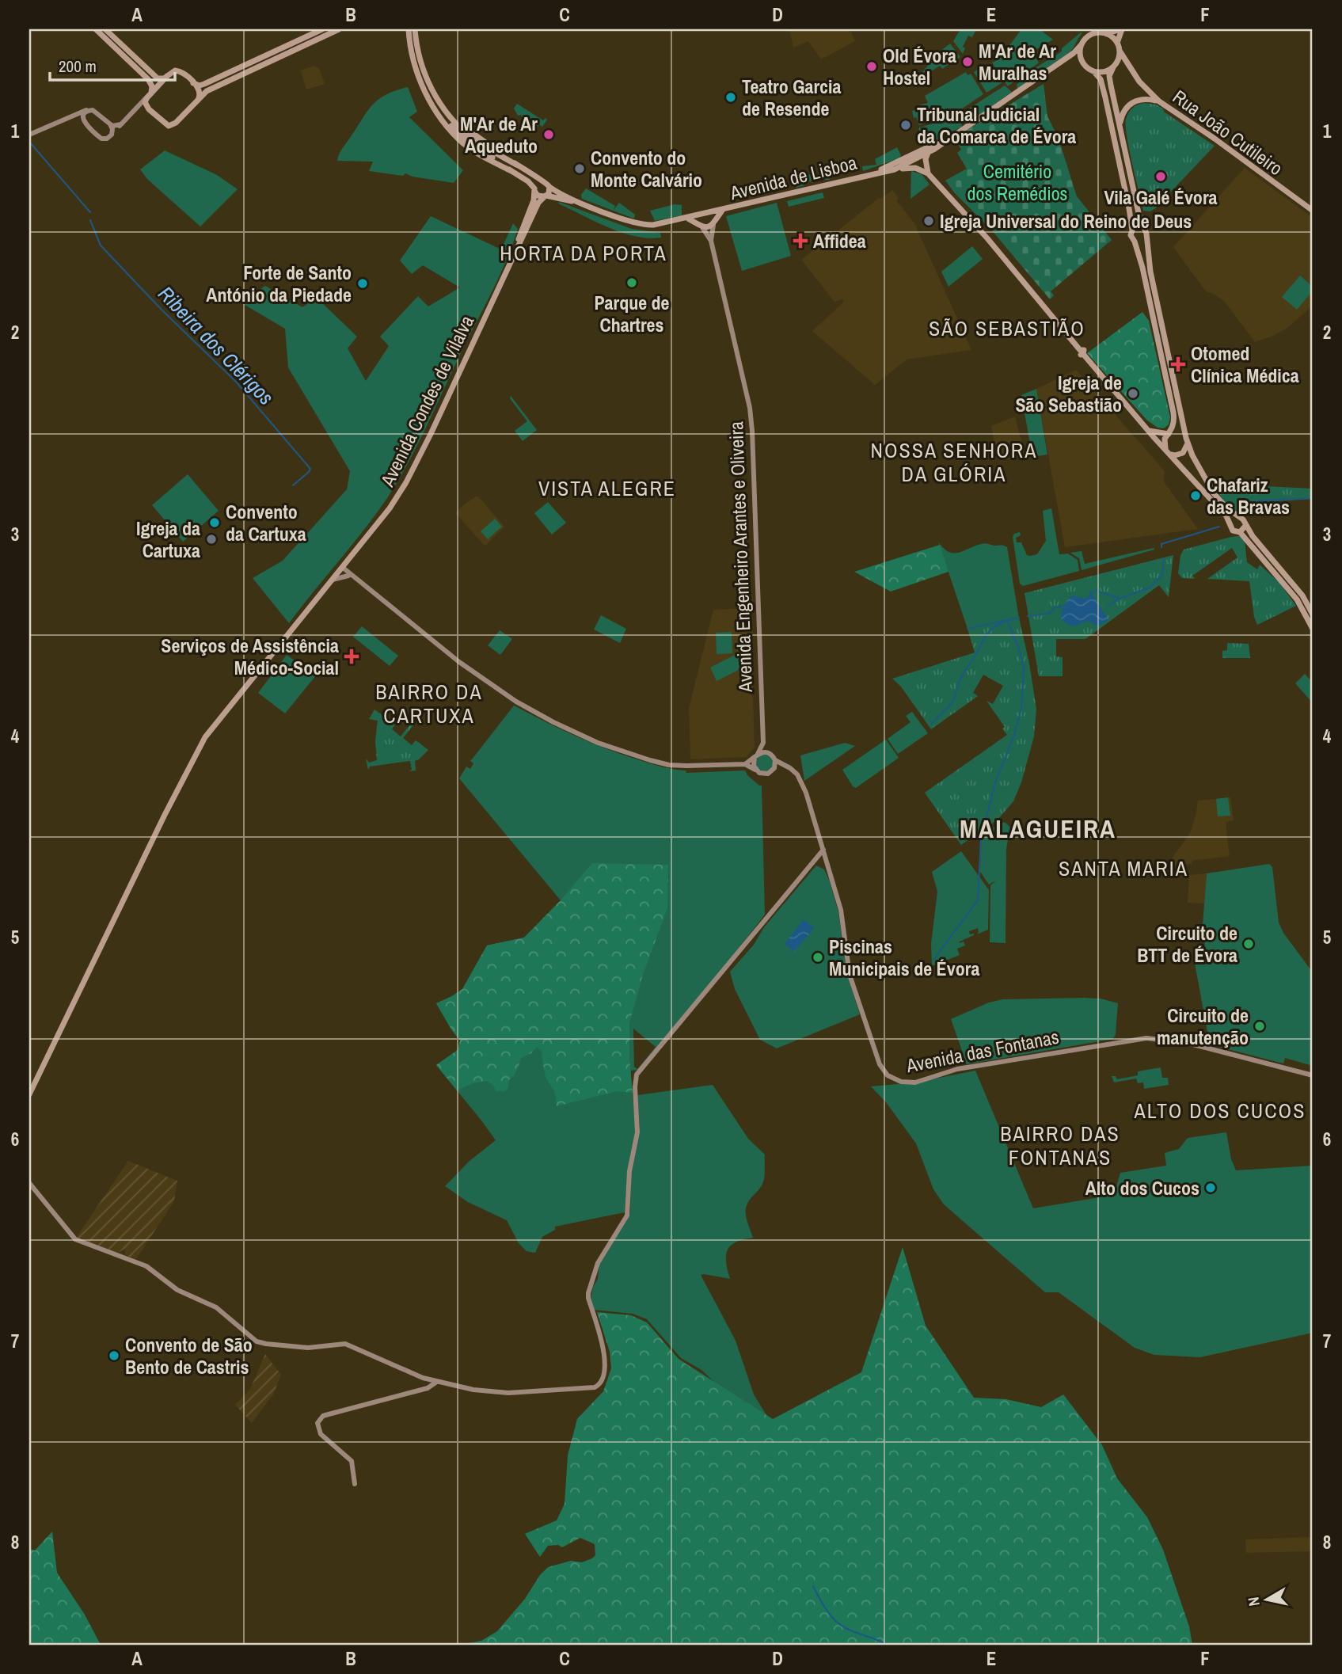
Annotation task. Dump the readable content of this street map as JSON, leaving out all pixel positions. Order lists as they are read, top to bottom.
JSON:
{
  "streets": {
    "main road": ["Rua João Cutileiro", "Avenida de Lisboa", "Avenida Condes de Vilalva"],
    "street": ["Avenida Engenheiro Arantes e Oliveira", "Avenida das Fontanas"]
  },
  "crossings": [
    ["Avenida de Lisboa", "Avenida Engenheiro Arantes e Oliveira"]
  ],
  "districts": [
    "HORTA DA PORTA",
    "SÃO SEBASTIÃO",
    "NOSSA SENHORA DA GLÓRIA",
    "VISTA ALEGRE",
    "BAIRRO DA CARTUXA",
    "MALAGUEIRA",
    "SANTA MARIA",
    "ALTO DOS CUCOS",
    "BAIRRO DAS FONTANAS"
  ],
  "water": ["Ribeira dos Clérigos"],
  "parks": ["Cemitério dos Remédios"],
  "places": {
    "other": [
      "M'Ar de Ar Muralhas",
      "Old Évora Hostel",
      "Teatro Garcia de Resende",
      "Tribunal Judicial da Comarca de Évora",
      "M'Ar de Ar Aqueduto",
      "Convento do Monte Calvário",
      "Vila Galé Évora",
      "Igreja Universal do Reino de Deus",
      "Parque de Chartres",
      "Forte de Santo António da Piedade",
      "Igreja de São Sebastião",
      "Chafariz das Bravas",
      "Convento da Cartuxa",
      "Igreja da Cartuxa",
      "Circuito de BTT de Évora",
      "Piscinas Municipais de Évora",
      "Circuito de manutenção",
      "Alto dos Cucos",
      "Convento de São Bento de Castris"
    ],
    "health": ["Affidea", "Otomed Clínica Médica", "Serviços de Assistência Médico-Social"]
  },
  "scale_bar": "200 m",
  "north": "left",
  "grid": {
    "columns": [
      "A",
      "B",
      "C",
      "D",
      "E",
      "F"
    ],
    "rows": [
      "1",
      "2",
      "3",
      "4",
      "5",
      "6",
      "7",
      "8"
    ]
  }
}
